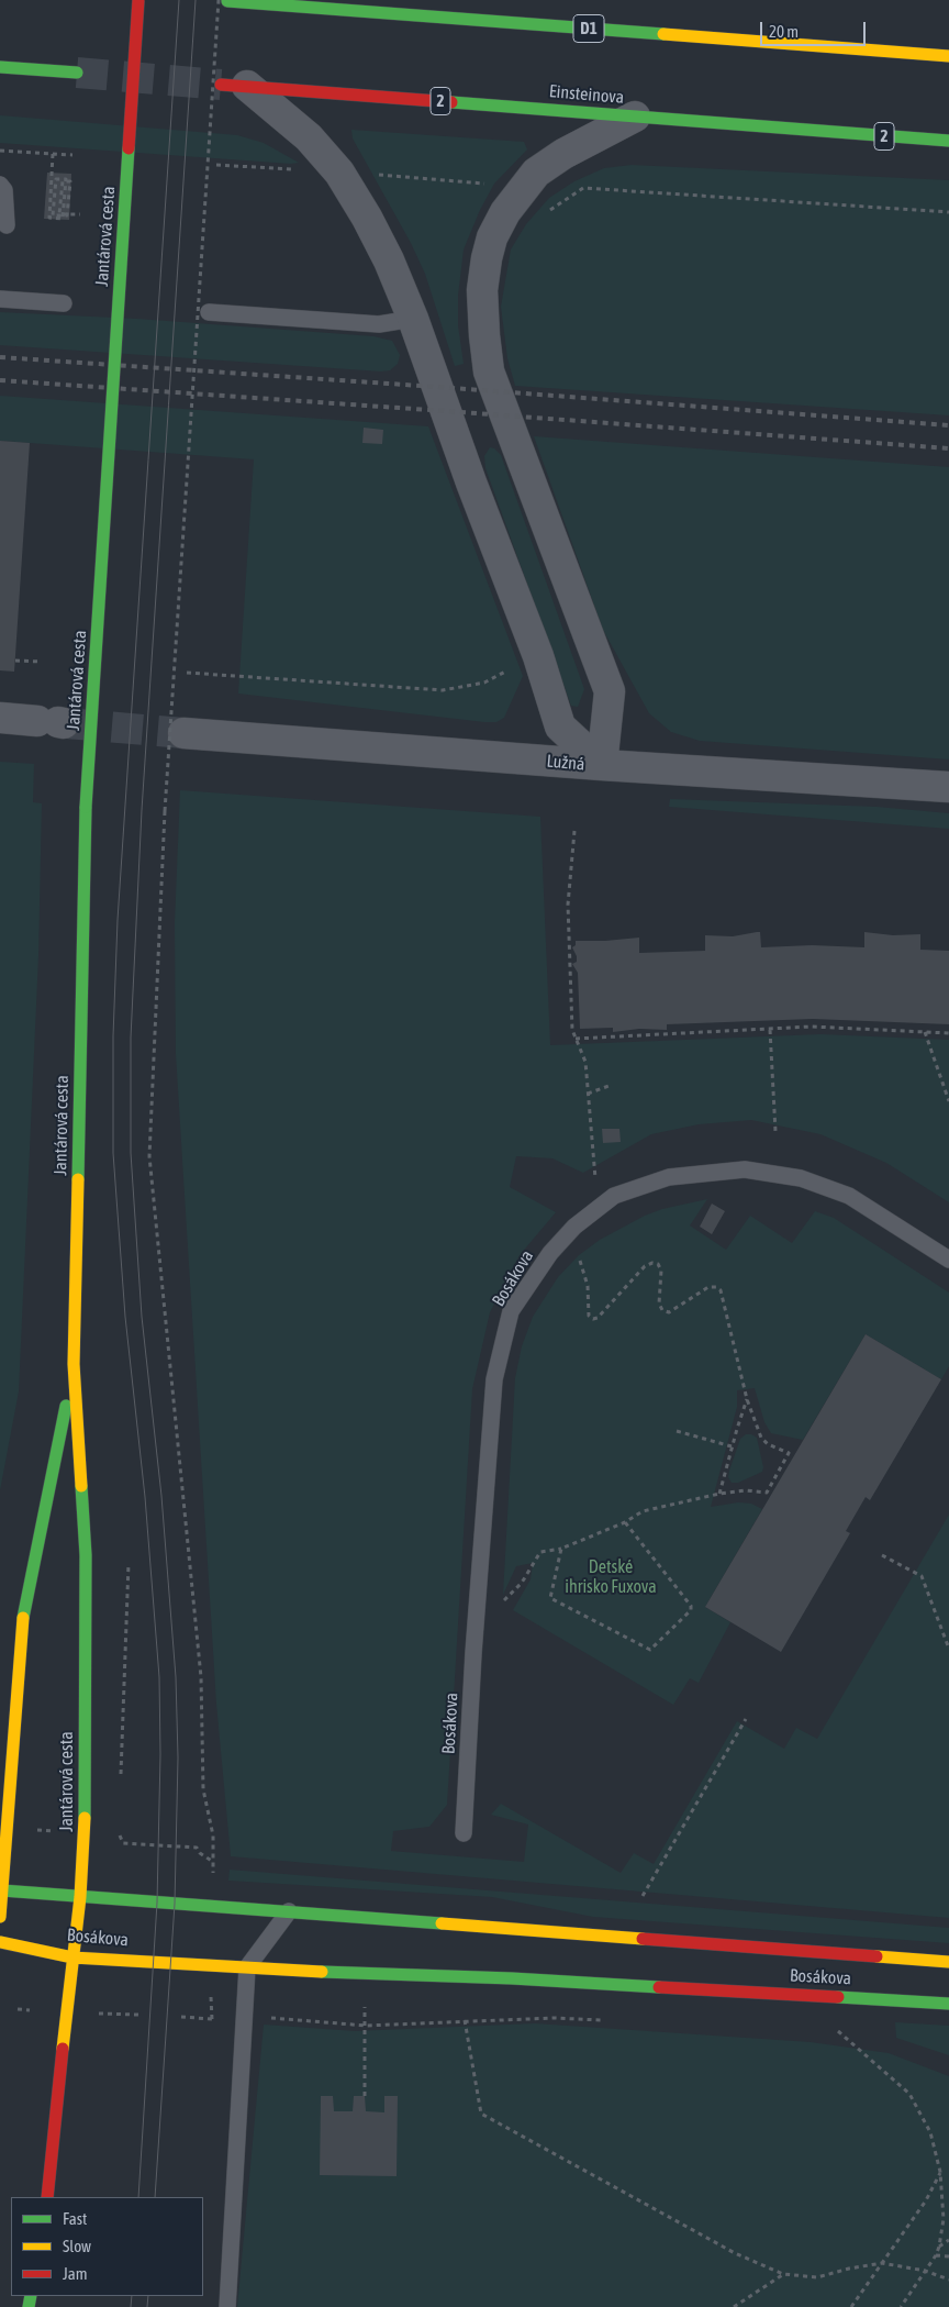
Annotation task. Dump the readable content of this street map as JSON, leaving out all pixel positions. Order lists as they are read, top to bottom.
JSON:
{
  "streets": {
    "main road": [
      "D1",
      "Einsteinova",
      "2",
      "Jantárová cesta",
      "Bosákova"
    ],
    "street": ["Lužná"]
  },
  "crossings": [
    ["Jantárová cesta", "Bosákova"]
  ],
  "parks": ["Detské ihrisko Fuxova"],
  "legend": ["Fast", "Slow", "Jam"],
  "scale_bar": "20 m"
}
